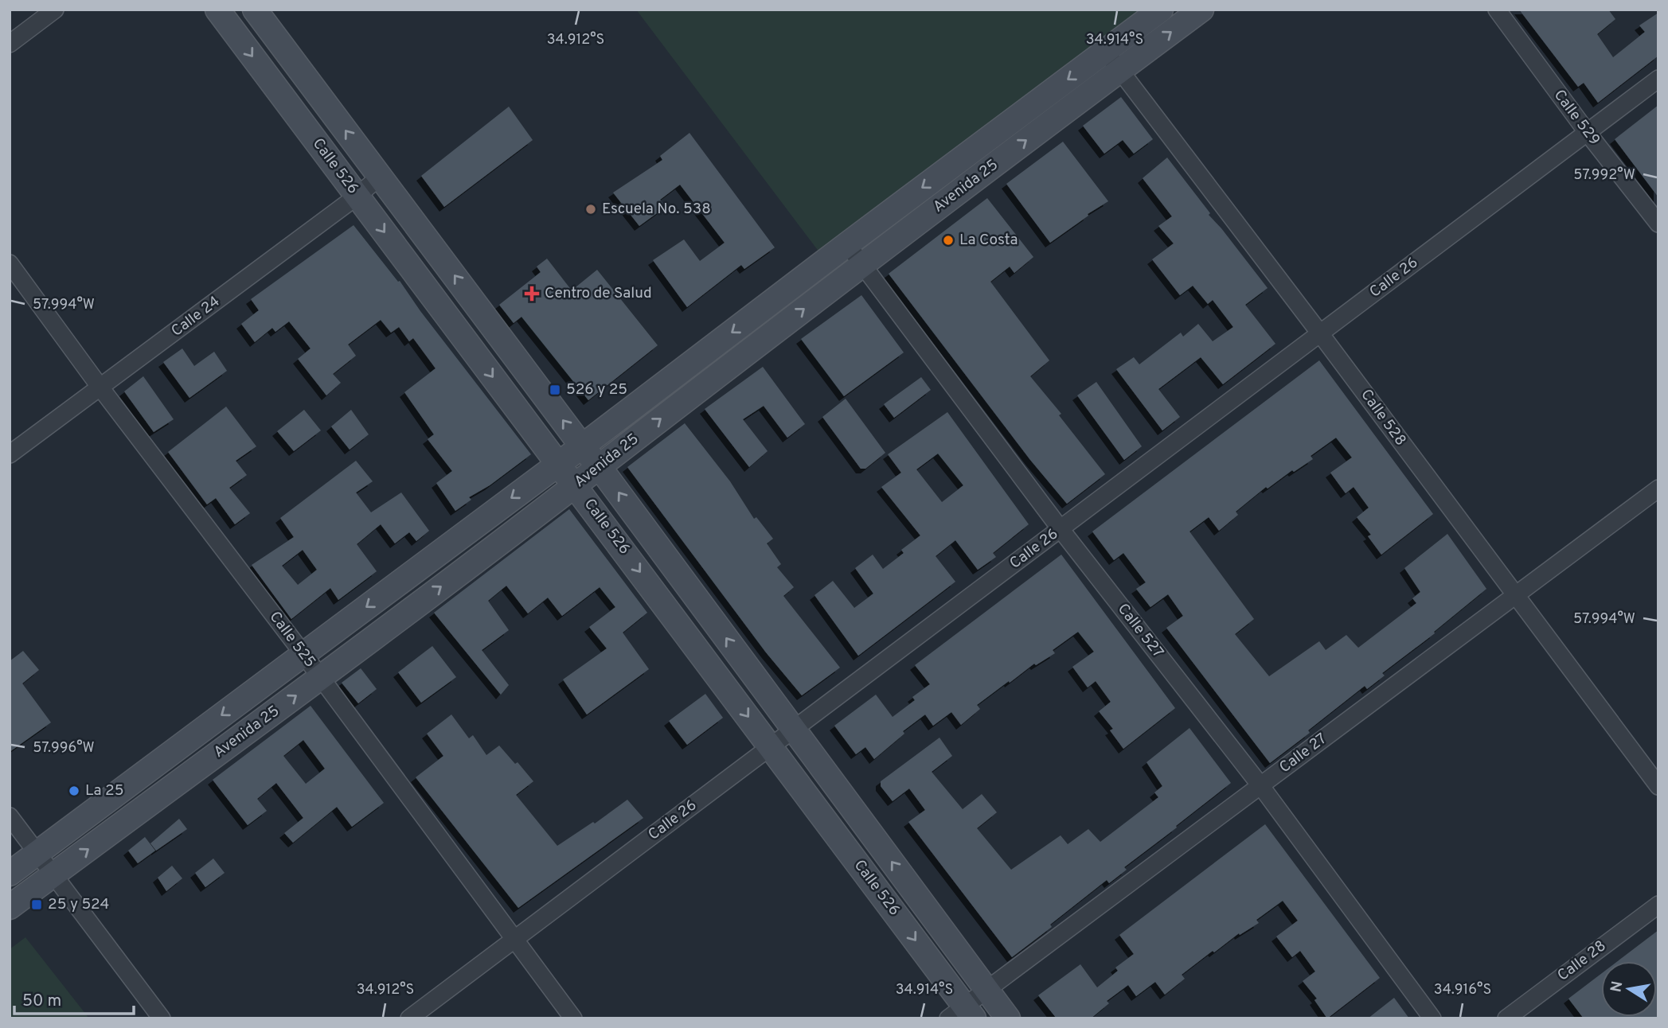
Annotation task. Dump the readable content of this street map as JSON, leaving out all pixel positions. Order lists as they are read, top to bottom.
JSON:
{
  "streets": {
    "main road": ["Calle 526", "Avenida 25"],
    "street": [
      "Calle 529",
      "Calle 26",
      "Calle 24",
      "Calle 528",
      "Calle 527",
      "Calle 525",
      "Calle 27",
      "Calle 28"
    ]
  },
  "crossings": [
    ["Calle 529", "Calle 26"],
    ["Calle 526", "Avenida 25"],
    ["Calle 526", "Calle 26"],
    ["Calle 526", "Calle 24"],
    ["Calle 526", "Calle 27"],
    ["Avenida 25", "Calle 528"],
    ["Avenida 25", "Calle 527"],
    ["Avenida 25", "Calle 525"],
    ["Calle 26", "Calle 528"],
    ["Calle 26", "Calle 527"],
    ["Calle 26", "Calle 525"],
    ["Calle 24", "Calle 525"],
    ["Calle 528", "Calle 27"],
    ["Calle 527", "Calle 27"]
  ],
  "places": {
    "other": ["Escuela No. 538", "La Costa", "La 25"],
    "health": ["Centro de Salud"],
    "transit": ["526 y 25", "25 y 524"]
  },
  "scale_bar": "50 m",
  "north": "left",
  "coordinates": [
    "34.912°S",
    "34.914°S",
    "57.992°W",
    "57.994°W",
    "57.996°W",
    "34.916°S"
  ]
}
